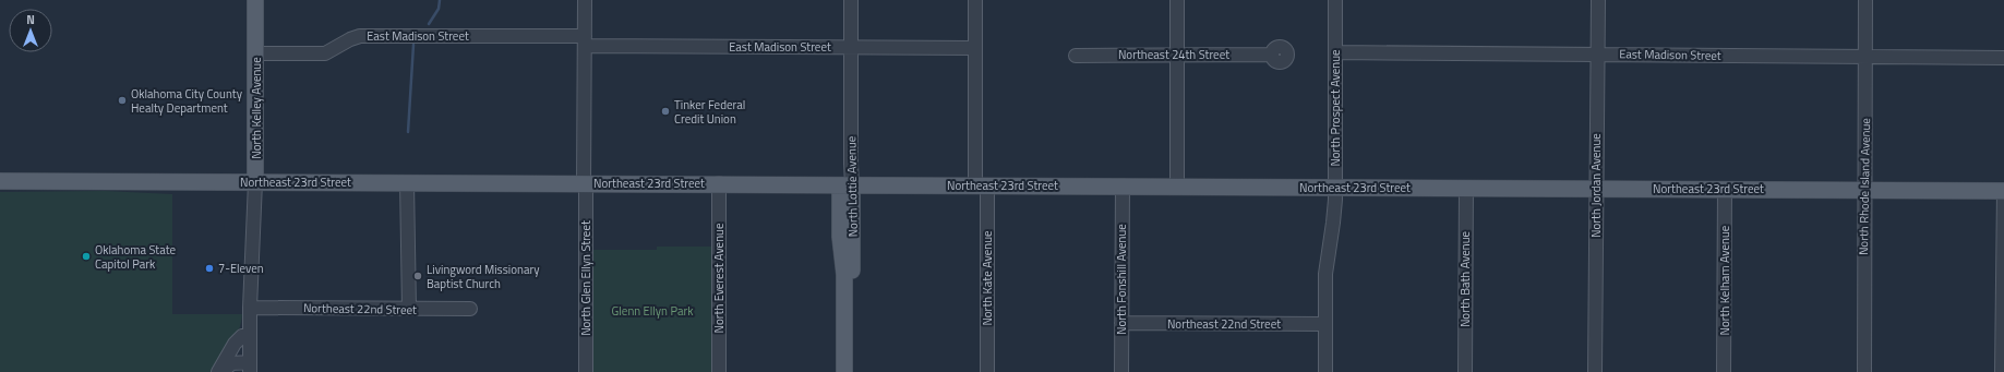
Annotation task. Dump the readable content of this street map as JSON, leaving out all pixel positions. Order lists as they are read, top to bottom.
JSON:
{
  "streets": {
    "main road": ["North Kelley Avenue", "Northeast 23rd Street", "North Lottie Avenue"],
    "street": [
      "East Madison Street",
      "Northeast 24th Street",
      "North Prospect Avenue",
      "North Jordan Avenue",
      "North Rhode Island Avenue",
      "North Glen Ellyn Street",
      "North Everest Avenue",
      "North Kate Avenue",
      "North Fonshill Avenue",
      "North Bath Avenue",
      "North Kelham Avenue",
      "Northeast 22nd Street"
    ]
  },
  "crossings": [
    ["East Madison Street", "North Kelley Avenue"],
    ["East Madison Street", "North Prospect Avenue"],
    ["East Madison Street", "North Jordan Avenue"],
    ["East Madison Street", "North Lottie Avenue"],
    ["East Madison Street", "North Rhode Island Avenue"],
    ["East Madison Street", "North Glen Ellyn Street"],
    ["East Madison Street", "North Kate Avenue"],
    ["North Kelley Avenue", "Northeast 23rd Street"],
    ["North Kelley Avenue", "Northeast 22nd Street"],
    ["North Prospect Avenue", "Northeast 23rd Street"],
    ["North Prospect Avenue", "Northeast 22nd Street"],
    ["Northeast 23rd Street", "North Jordan Avenue"],
    ["Northeast 23rd Street", "North Lottie Avenue"],
    ["Northeast 23rd Street", "North Rhode Island Avenue"],
    ["Northeast 23rd Street", "North Glen Ellyn Street"],
    ["Northeast 23rd Street", "North Everest Avenue"],
    ["Northeast 23rd Street", "North Kate Avenue"],
    ["Northeast 23rd Street", "North Fonshill Avenue"],
    ["Northeast 23rd Street", "North Bath Avenue"],
    ["Northeast 23rd Street", "North Kelham Avenue"],
    ["North Fonshill Avenue", "Northeast 22nd Street"]
  ],
  "parks": ["Glenn Ellyn Park"],
  "places": [
    "Oklahoma City County Healty Department",
    "Tinker Federal Credit Union",
    "Oklahoma State Capitol Park",
    "7-Eleven",
    "Livingword Missionary Baptist Church"
  ],
  "north": "top"
}
